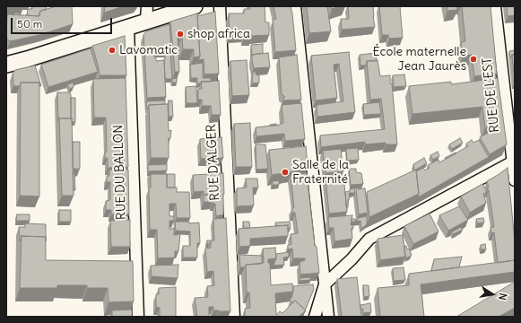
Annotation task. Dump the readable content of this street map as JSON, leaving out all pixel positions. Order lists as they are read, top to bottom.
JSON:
{
  "streets": {
    "street": ["RUE DE L'EST", "RUE D'ALGER", "RUE DU BALLON"]
  },
  "places": [
    "shop africa",
    "Lavomatic",
    "École maternelle Jean Jaurès",
    "Salle de la Fraternité"
  ],
  "scale_bar": "50 m",
  "north": "right"
}
